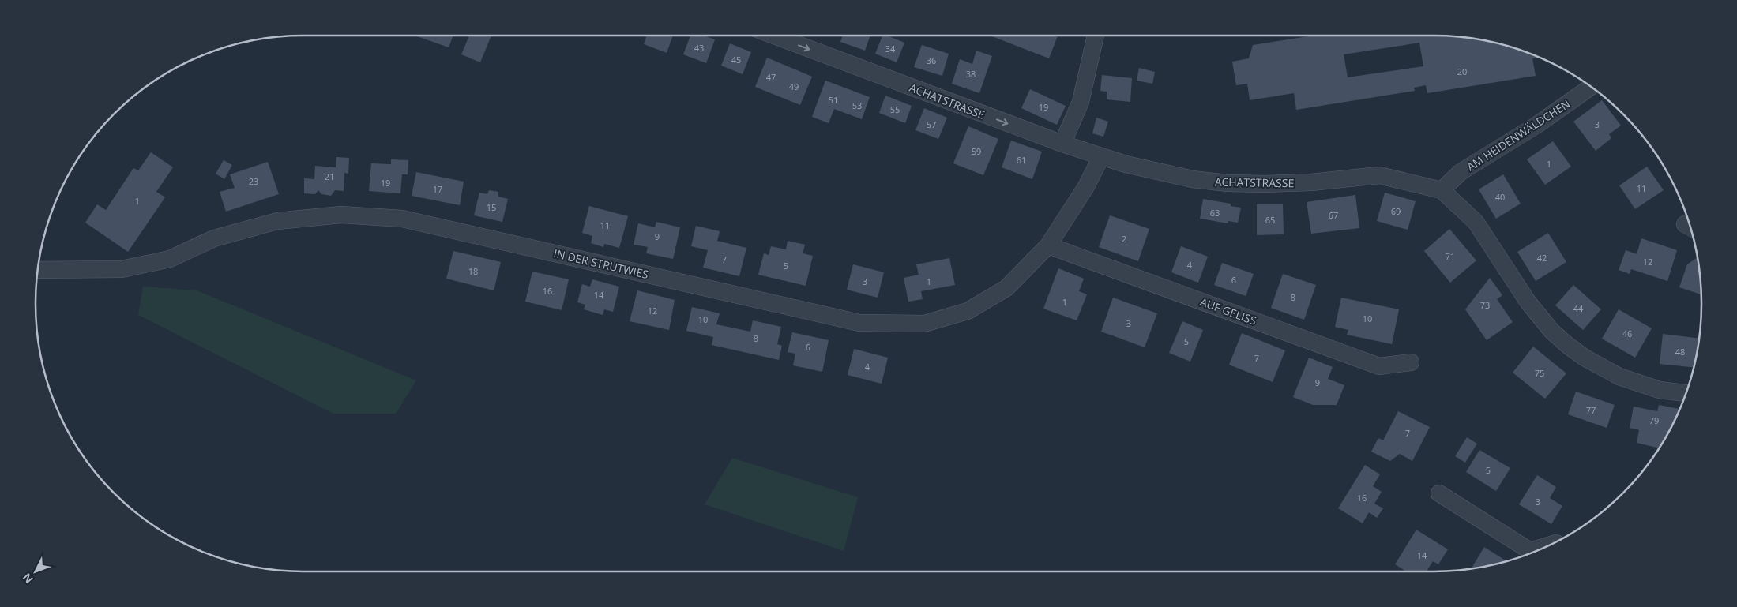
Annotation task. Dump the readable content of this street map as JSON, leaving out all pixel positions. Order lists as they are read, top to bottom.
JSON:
{
  "streets": {
    "street": [
      "ACHATSTRASSE",
      "AM HEIDENWÄLDCHEN",
      "IN DER STRUTWIES",
      "AUF GELISS"
    ]
  },
  "crossings": [
    ["ACHATSTRASSE", "AM HEIDENWÄLDCHEN"],
    ["ACHATSTRASSE", "IN DER STRUTWIES"],
    ["IN DER STRUTWIES", "AUF GELISS"]
  ],
  "one_way": ["ACHATSTRASSE"],
  "house_numbers": [
    "43",
    "34",
    "45",
    "36",
    "20",
    "38",
    "47",
    "49",
    "51",
    "53",
    "19",
    "55",
    "57",
    "3",
    "59",
    "61",
    "1",
    "21",
    "23",
    "19",
    "11",
    "17",
    "40",
    "1",
    "15",
    "69",
    "63",
    "67",
    "65",
    "11",
    "9",
    "2",
    "71",
    "42",
    "7",
    "12",
    "4",
    "5",
    "18",
    "6",
    "3",
    "1",
    "16",
    "14",
    "8",
    "1",
    "73",
    "44",
    "12",
    "10",
    "10",
    "3",
    "46",
    "8",
    "5",
    "6",
    "48",
    "7",
    "4",
    "75",
    "9",
    "77",
    "79",
    "7",
    "5",
    "16",
    "3",
    "14"
  ],
  "north": "bottom left"
}
